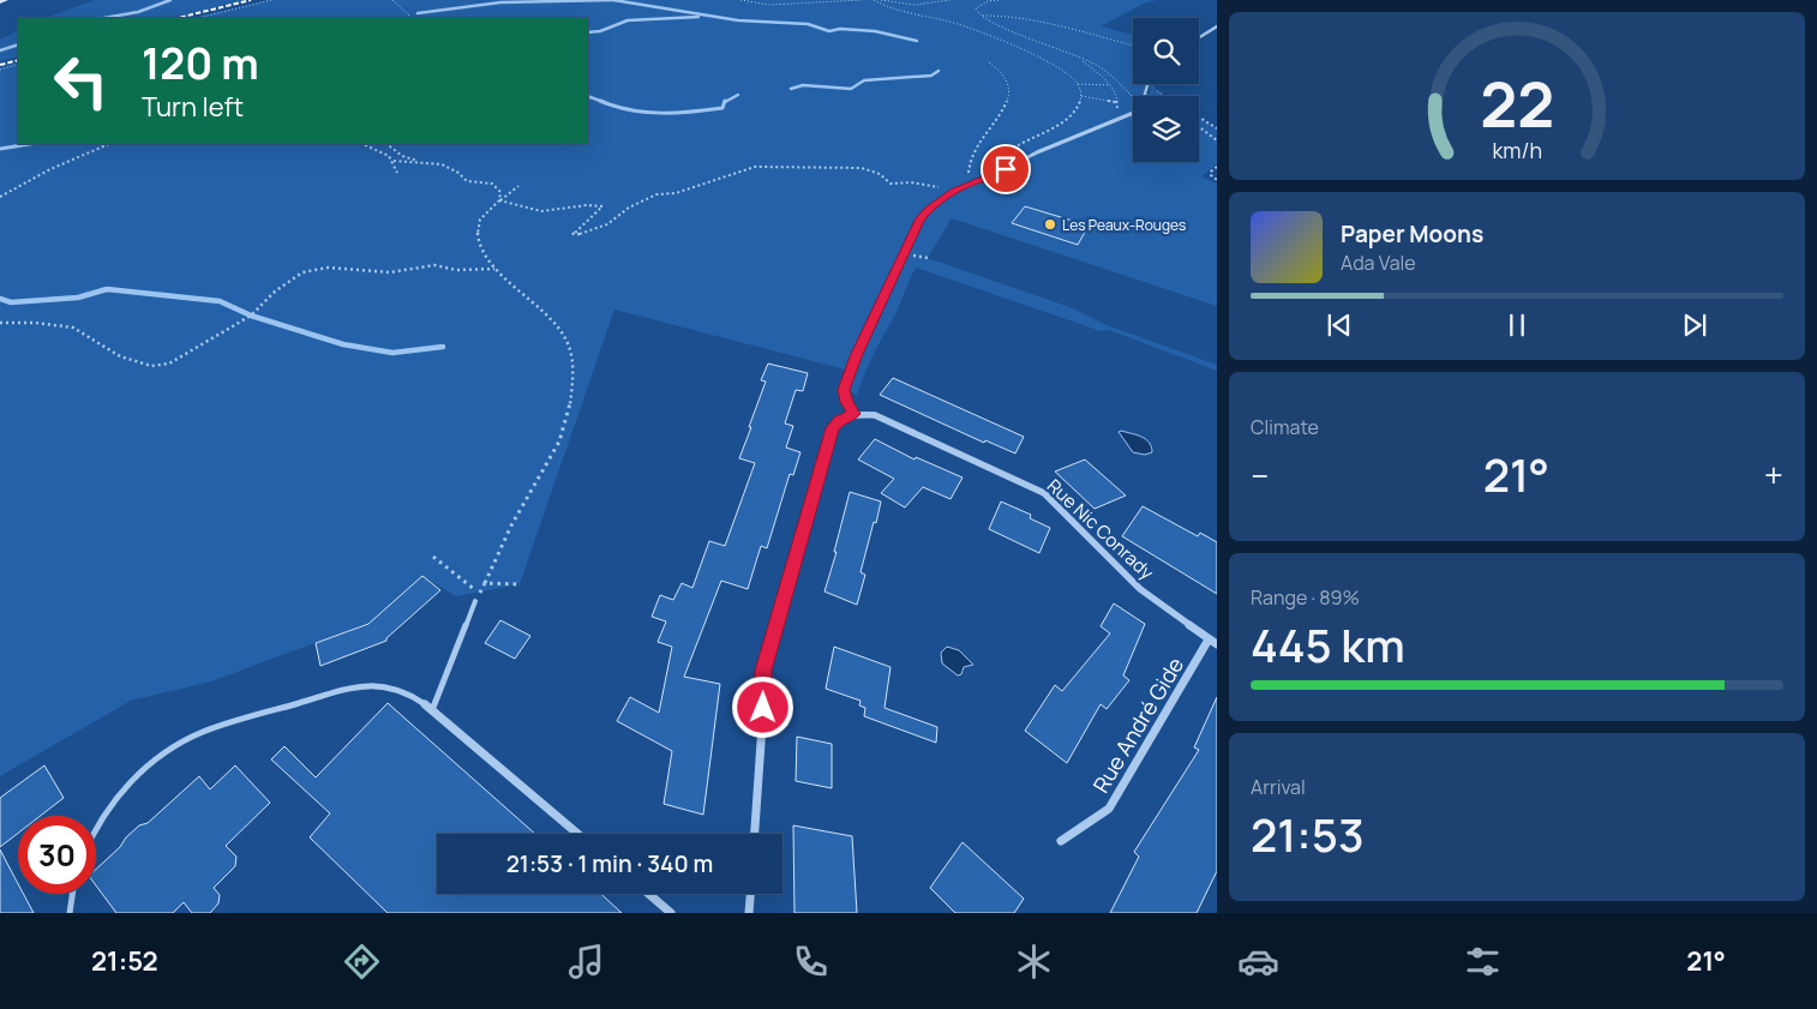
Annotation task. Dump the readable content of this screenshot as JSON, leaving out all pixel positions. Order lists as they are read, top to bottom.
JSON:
{
  "streets": {
    "street": ["Rue Nic Conrady", "Rue André Gide"]
  },
  "crossings": [
    ["Rue Nic Conrady", "Rue André Gide"]
  ],
  "places": ["Les Peaux-Rouges"],
  "page": {
    "turn": ["120 m", "Turn left"],
    "song": ["Paper Moons", "Ada Vale"],
    "tile": [
      "Climate",
      ["Range · 89%", "445 km"],
      ["Arrival", "21:53"]
    ],
    "heat": ["−", "21°", "+"],
    "limit": "30",
    "trip": "21:53 · 1 min · 340 m",
    "tabs": ["21:52", "21°"],
    "gauge": ["22", "km/h"]
  }
}
